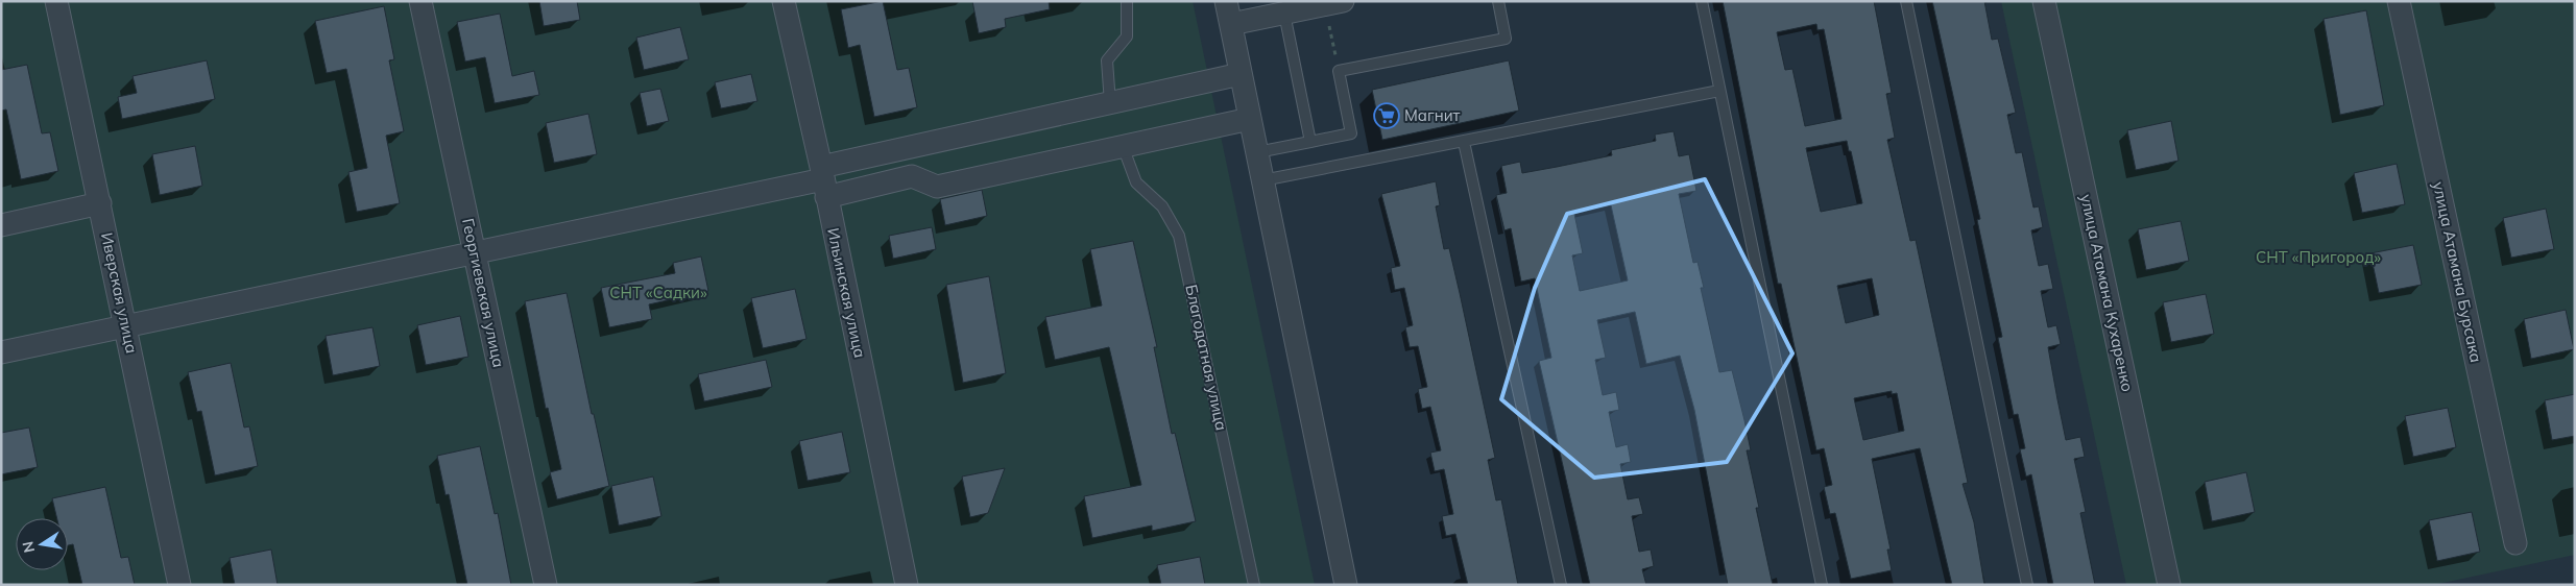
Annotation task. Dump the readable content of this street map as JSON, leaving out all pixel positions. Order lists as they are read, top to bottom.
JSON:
{
  "streets": {
    "street": [
      "улица Атамана Бурсака",
      "Иверская улица",
      "Георгиевская улица",
      "Ильинская улица",
      "улица Атамана Кухаренко"
    ],
    "lane": ["Благодатная улица"]
  },
  "parks": ["СНТ «Пригород»", "СНТ «Садки»"],
  "places": {
    "supermarket": ["Магнит"]
  },
  "north": "left"
}
